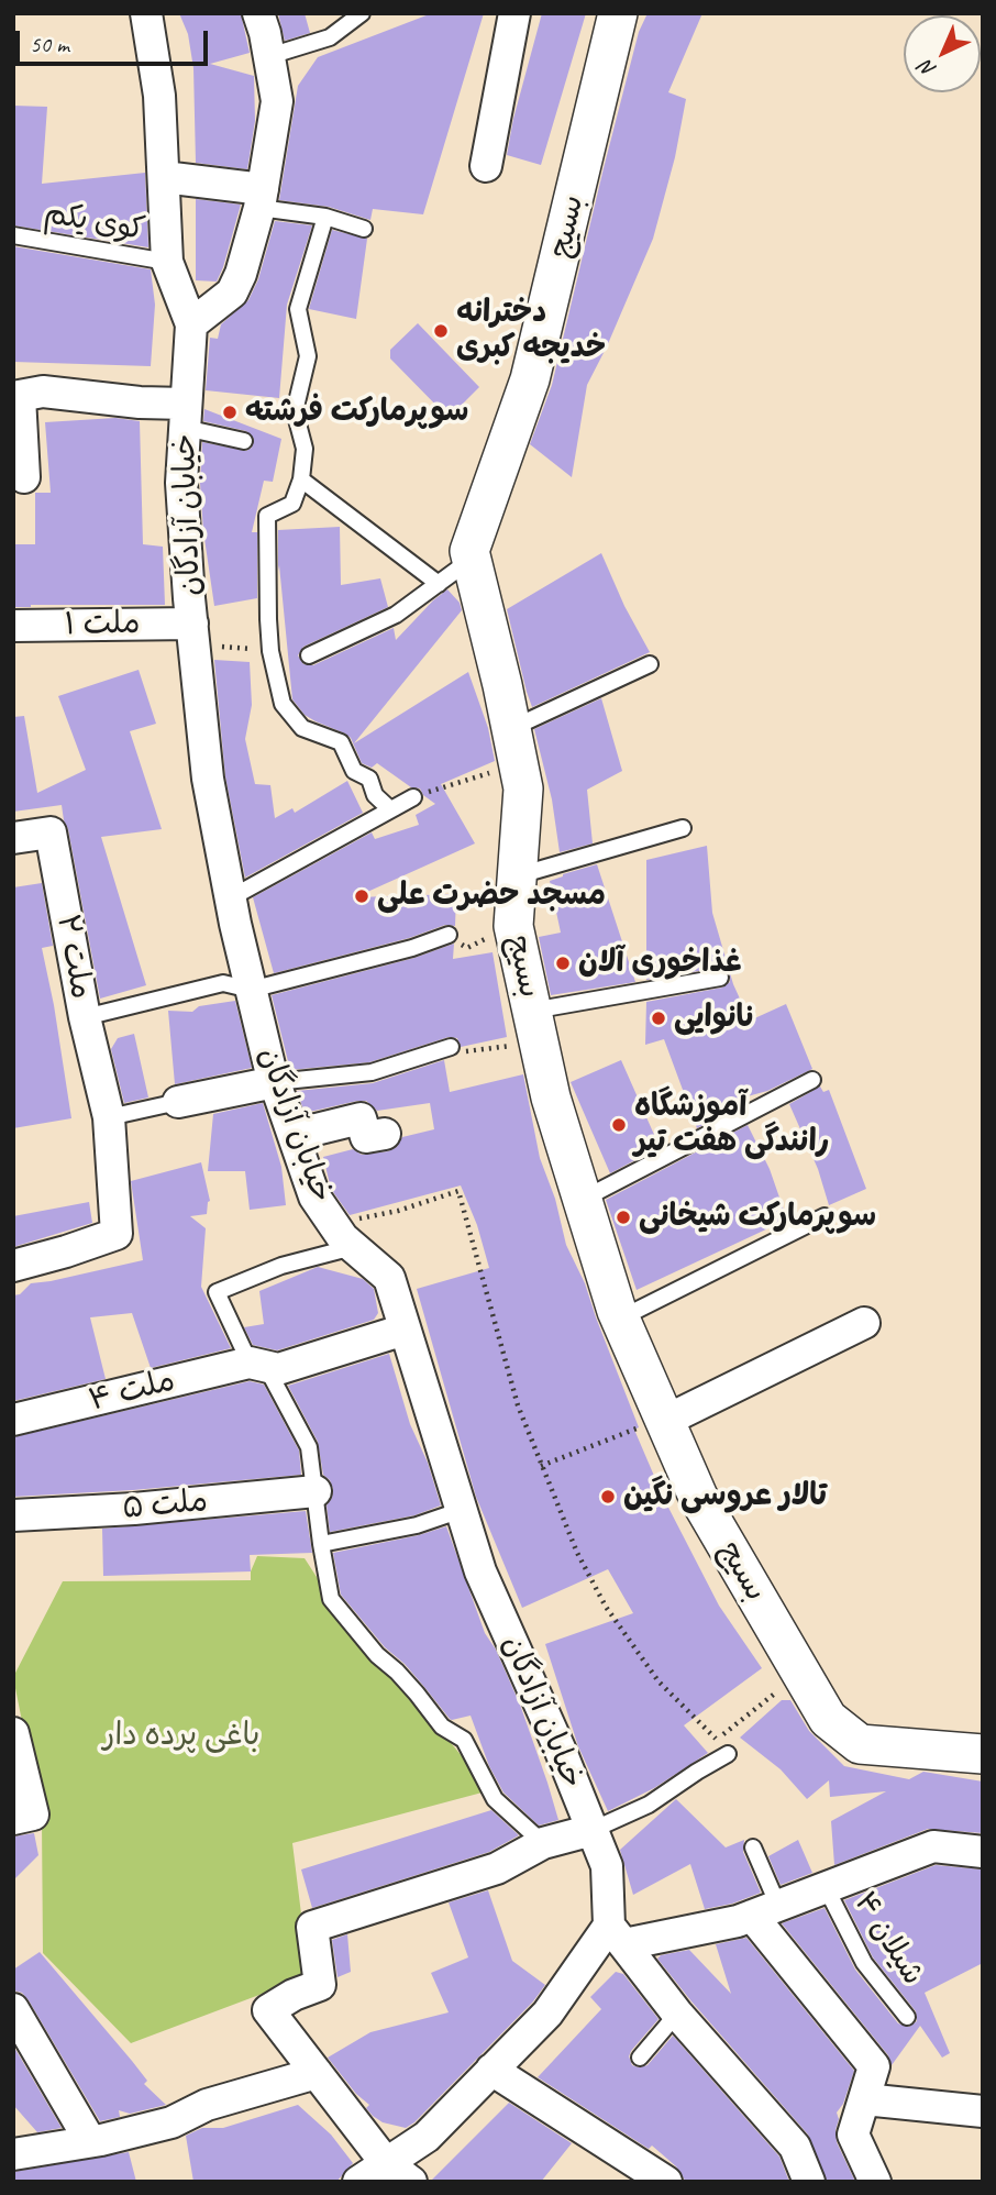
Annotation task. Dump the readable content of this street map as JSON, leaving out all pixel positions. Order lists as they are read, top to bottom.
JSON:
{
  "streets": {
    "street": [
      "بسیج",
      "خیابان آزادگان",
      "ملت ۱",
      "ملت ۲",
      "ملت ۴",
      "ملت ۵"
    ],
    "lane": ["کوی یکم", "شیلان ۴"]
  },
  "crossings": [
    ["خیابان آزادگان", "ملت ۱"],
    ["خیابان آزادگان", "ملت ۴"]
  ],
  "parks": ["باغی پرده دار"],
  "places": [
    "دخترانه خدیجه کبری",
    "سوپرمارکت فرشته",
    "مسجد حضرت علی",
    "غذاخوری آلان",
    "نانوایی",
    "آموزشگاه رانندگی هفت تیر",
    "سوپرمارکت شیخانی",
    "تالار عروسی نگین"
  ],
  "scale_bar": "50 m",
  "north": "bottom left"
}
